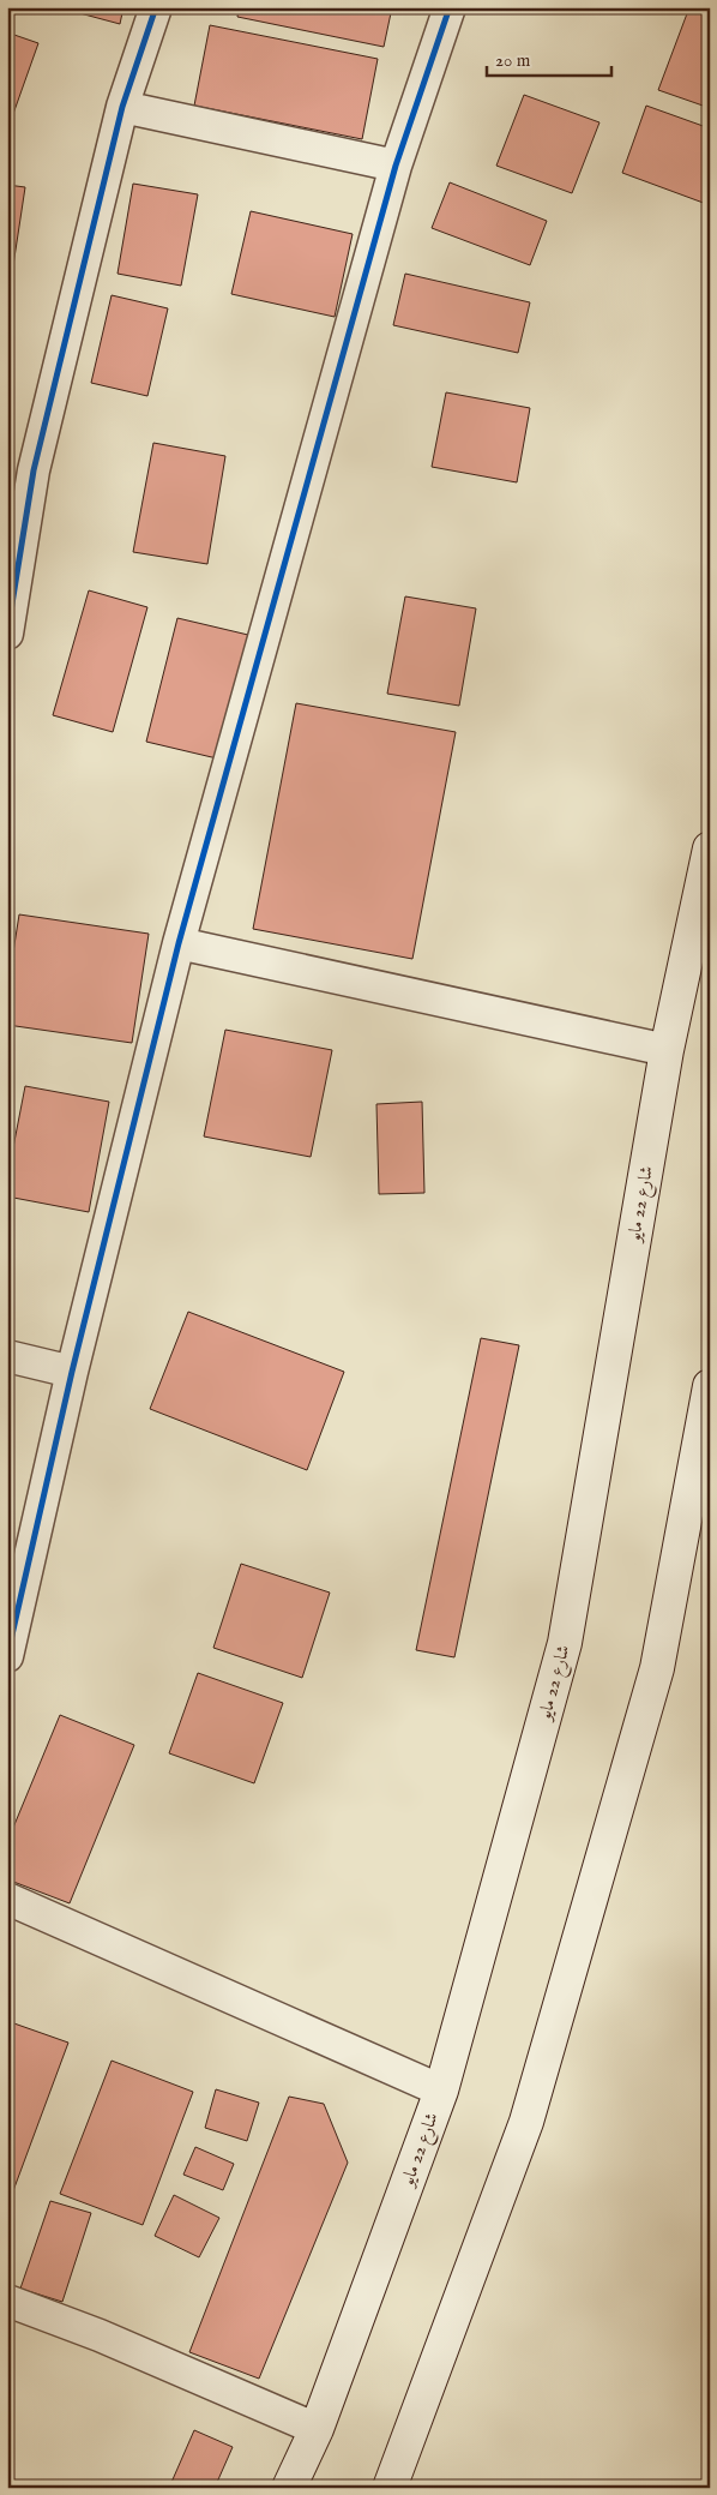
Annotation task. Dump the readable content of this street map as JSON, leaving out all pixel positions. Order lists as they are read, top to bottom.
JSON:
{
  "streets": {
    "main road": ["شارع 22 مايو"]
  },
  "scale_bar": "20 m"
}
